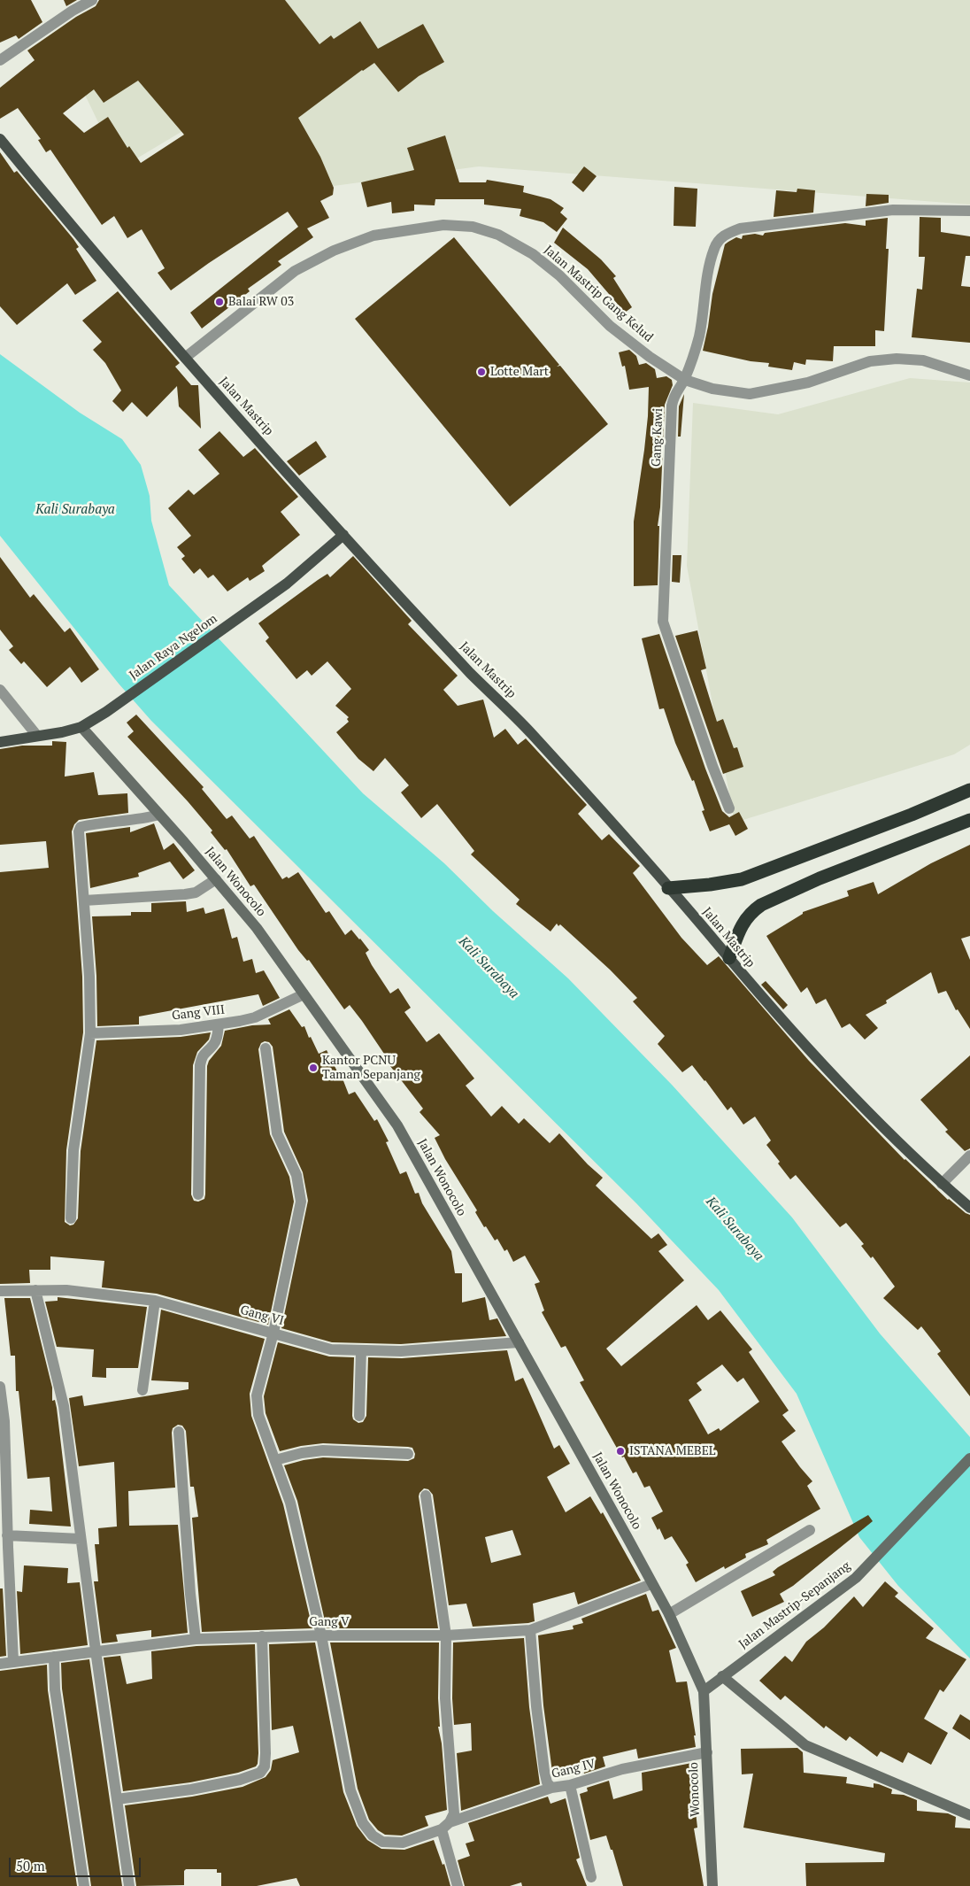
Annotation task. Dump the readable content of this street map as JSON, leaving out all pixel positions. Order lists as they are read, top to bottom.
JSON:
{
  "streets": {
    "main road": [
      "Jalan Mastrip",
      "Jalan Raya Ngelom",
      "Jalan Wonocolo",
      "Jalan Mastrip-Sepanjang",
      "Wonocolo"
    ],
    "street": [
      "Jalan Mastrip Gang Kelud",
      "Gang Kawi",
      "Gang VIII",
      "Gang VI",
      "Gang V",
      "Gang IV"
    ]
  },
  "crossings": [
    ["Jalan Mastrip Gang Kelud", "Jalan Mastrip"],
    ["Jalan Mastrip Gang Kelud", "Gang Kawi"],
    ["Jalan Mastrip", "Jalan Raya Ngelom"],
    ["Jalan Raya Ngelom", "Jalan Wonocolo"],
    ["Jalan Wonocolo", "Gang VIII"],
    ["Jalan Wonocolo", "Gang VI"],
    ["Jalan Wonocolo", "Jalan Mastrip-Sepanjang"],
    ["Jalan Wonocolo", "Gang V"],
    ["Jalan Wonocolo", "Wonocolo"],
    ["Gang VI", "Gang IV"],
    ["Jalan Mastrip-Sepanjang", "Wonocolo"],
    ["Gang V", "Gang IV"],
    ["Gang IV", "Wonocolo"]
  ],
  "water": ["Kali Surabaya"],
  "places": [
    "Balai RW 03",
    "Lotte Mart",
    "Kantor PCNU Taman Sepanjang",
    "ISTANA MEBEL"
  ],
  "scale_bar": "50 m"
}
